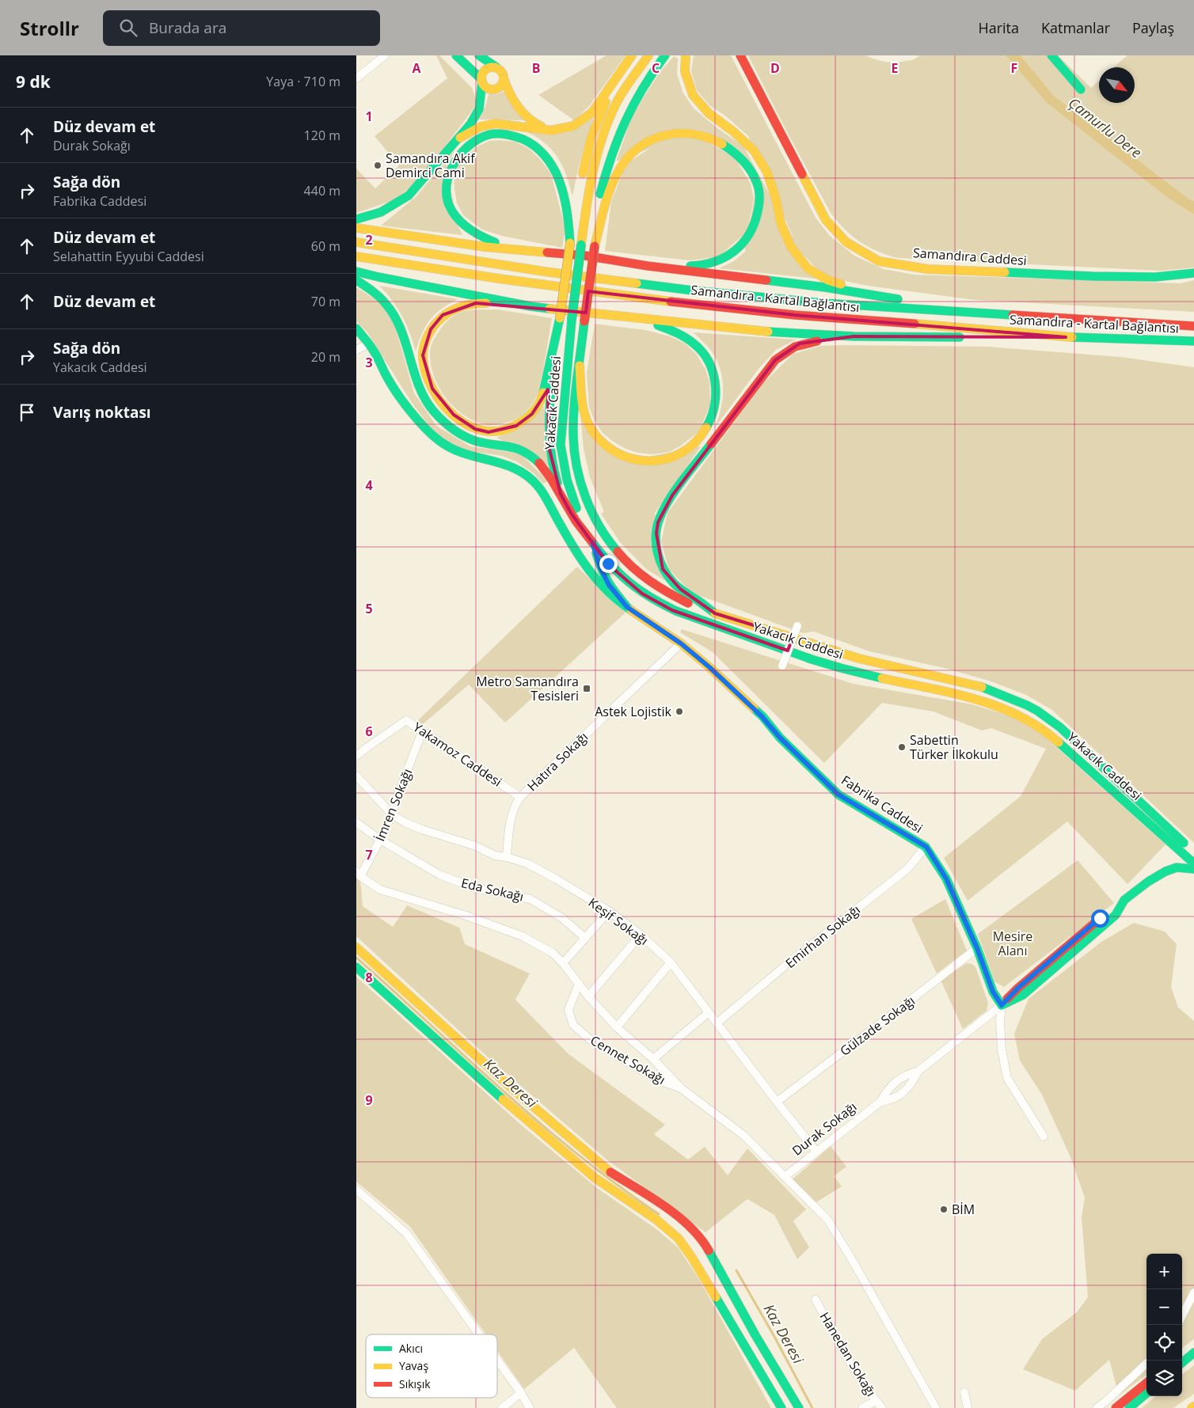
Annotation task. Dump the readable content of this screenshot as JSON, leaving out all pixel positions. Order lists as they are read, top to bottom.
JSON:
{
  "streets": {
    "main road": [
      "Samandıra Caddesi",
      "Samandıra - Kartal Bağlantısı",
      "Yakacık Caddesi",
      "Fabrika Caddesi",
      "Durak Sokağı"
    ],
    "street": [
      "Yakamoz Caddesi",
      "Hatıra Sokağı",
      "İmren Sokağı",
      "Eda Sokağı",
      "Keşif Sokağı",
      "Emirhan Sokağı",
      "Gülzade Sokağı",
      "Cennet Sokağı",
      "Hanedan Sokağı"
    ]
  },
  "crossings": [
    ["Yakamoz Caddesi", "Hatıra Sokağı"],
    ["Yakamoz Caddesi", "İmren Sokağı"],
    ["Hatıra Sokağı", "Fabrika Caddesi"],
    ["Fabrika Caddesi", "Emirhan Sokağı"],
    ["Fabrika Caddesi", "Gülzade Sokağı"],
    ["Fabrika Caddesi", "Durak Sokağı"],
    ["İmren Sokağı", "Eda Sokağı"],
    ["İmren Sokağı", "Keşif Sokağı"],
    ["Keşif Sokağı", "Emirhan Sokağı"],
    ["Keşif Sokağı", "Gülzade Sokağı"],
    ["Keşif Sokağı", "Durak Sokağı"]
  ],
  "water": ["Çamurlu Dere", "Kaz Deresi"],
  "parks": ["Mesire Alanı"],
  "places": {
    "other": [
      "Samandıra Akif Demirci Cami",
      "Astek Lojistik",
      "Sabettin Türker İlkokulu",
      "BİM"
    ],
    "transit": ["Metro Samandıra Tesisleri"]
  },
  "legend": ["Akıcı", "Yavaş", "Sıkışık"],
  "north": "bottom right",
  "page": {
    "header": "Strollr",
    "search": "Burada ara",
    "nav": ["Harita", "Katmanlar", "Paylaş"],
    "heading": ["9 dk", "Yaya · 710 m"],
    "list": [
      ["Düz devam et", "Durak Sokağı", "120 m"],
      ["Sağa dön", "Fabrika Caddesi", "440 m"],
      ["Düz devam et", "Selahattin Eyyubi Caddesi", "60 m"],
      ["Düz devam et", "70 m"],
      ["Sağa dön", "Yakacık Caddesi", "20 m"],
      "Varış noktası"
    ],
    "map_buttons": ["+", "−"]
  },
  "grid": {
    "columns": [
      "A",
      "B",
      "C",
      "D",
      "E",
      "F"
    ],
    "rows": [
      "1",
      "2",
      "3",
      "4",
      "5",
      "6",
      "7",
      "8",
      "9"
    ]
  }
}
